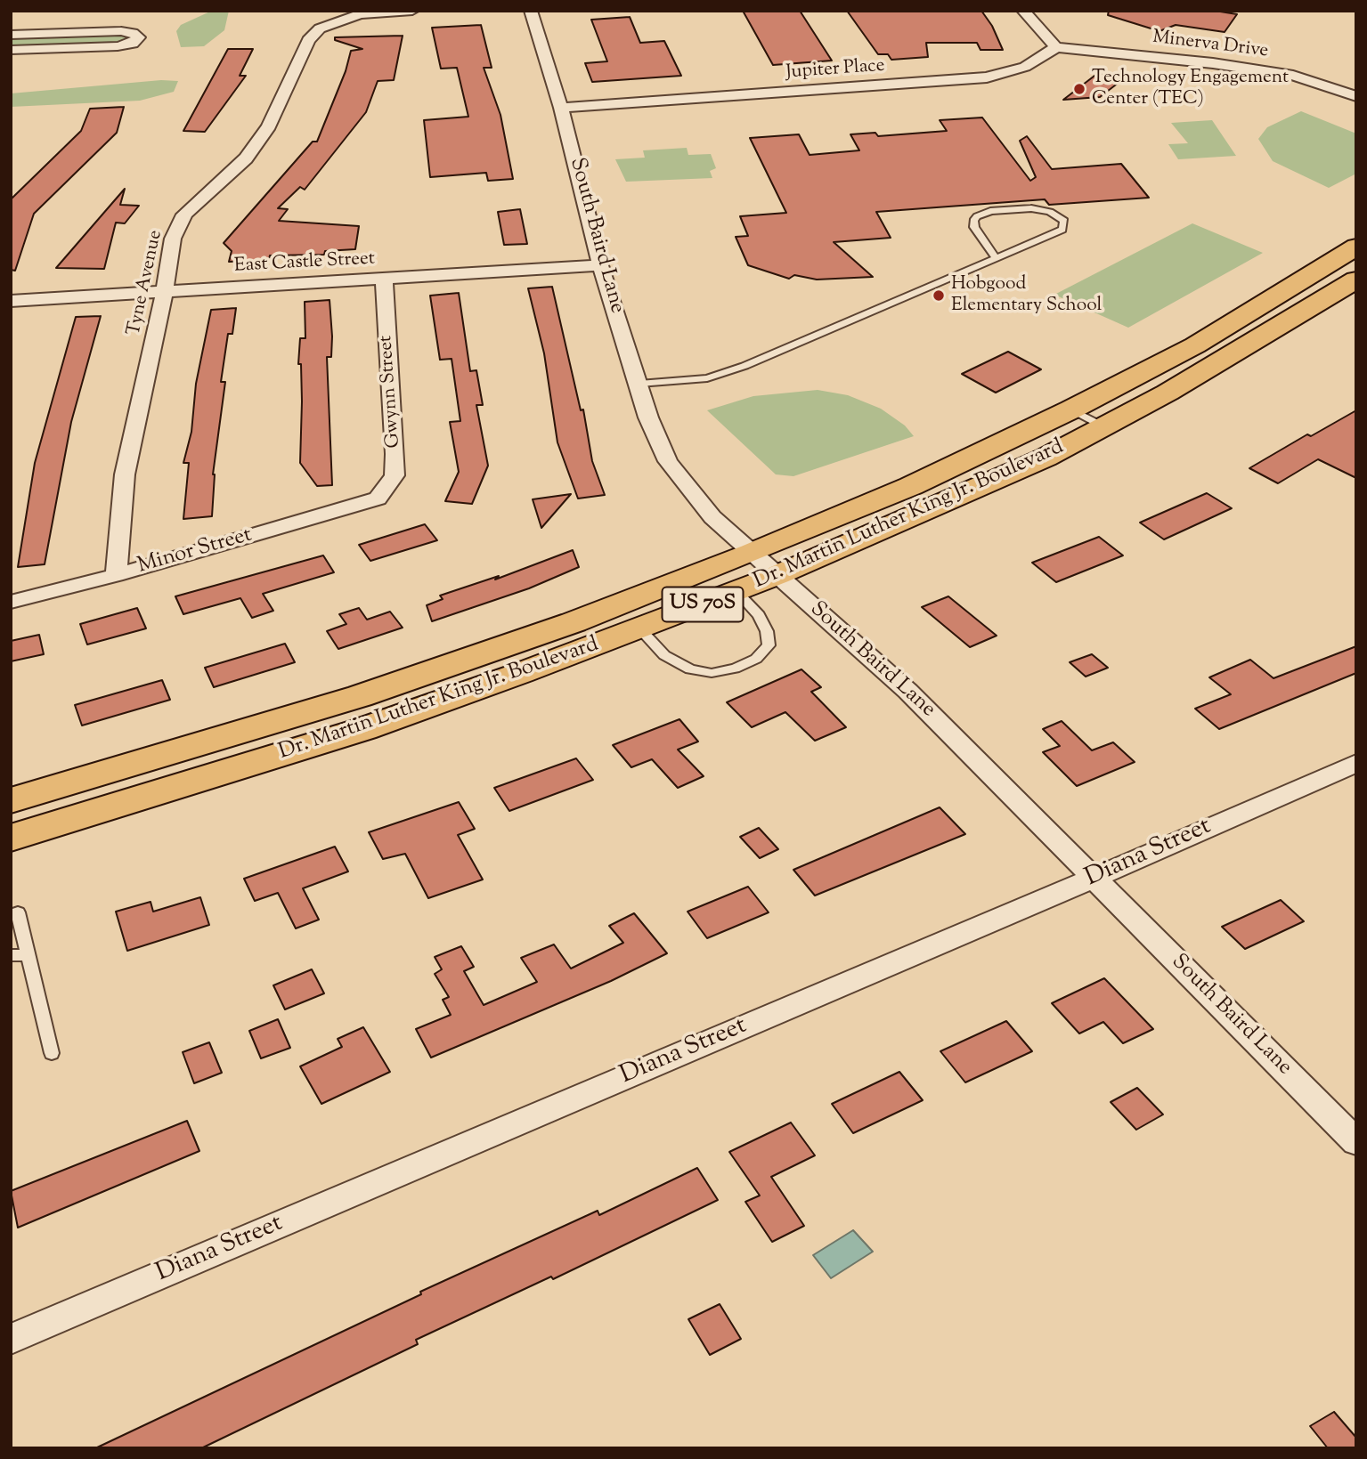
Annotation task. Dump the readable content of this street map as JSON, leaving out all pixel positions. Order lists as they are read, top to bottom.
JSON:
{
  "streets": {
    "main road": ["Dr. Martin Luther King Jr. Boulevard", "US 70S"],
    "street": [
      "Minerva Drive",
      "Jupiter Place",
      "South Baird Lane",
      "East Castle Street",
      "Tyne Avenue",
      "Gwynn Street",
      "Minor Street",
      "Diana Street"
    ]
  },
  "crossings": [
    ["Minerva Drive", "Jupiter Place"],
    ["Jupiter Place", "South Baird Lane"],
    ["South Baird Lane", "East Castle Street"],
    ["South Baird Lane", "Dr. Martin Luther King Jr. Boulevard"],
    ["South Baird Lane", "Diana Street"],
    ["East Castle Street", "Tyne Avenue"],
    ["East Castle Street", "Gwynn Street"],
    ["Tyne Avenue", "Minor Street"],
    ["Gwynn Street", "Minor Street"]
  ],
  "places": ["Technology Engagement Center (TEC)", "Hobgood Elementary School"]
}
